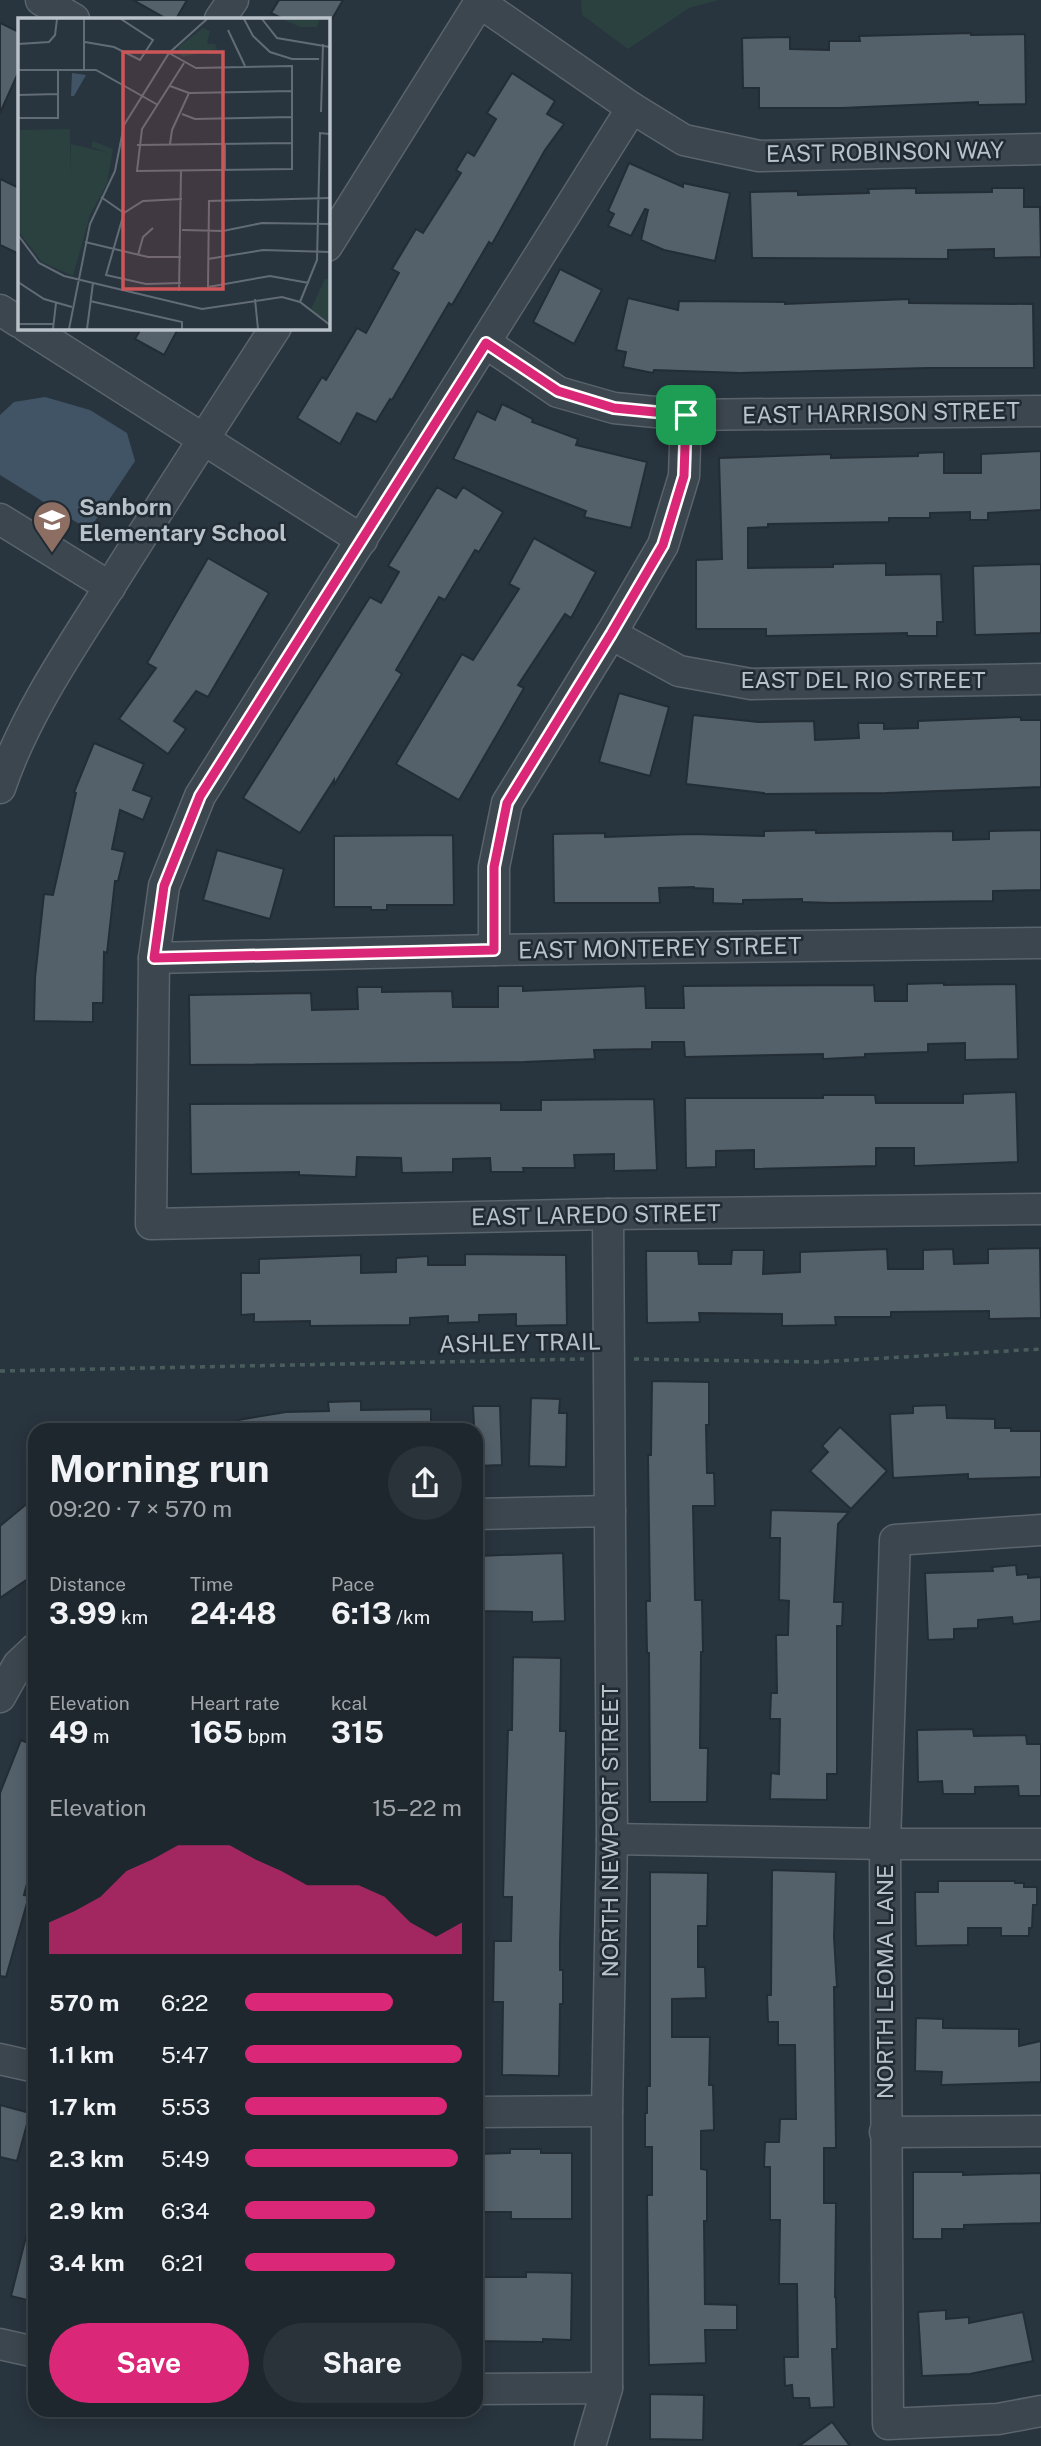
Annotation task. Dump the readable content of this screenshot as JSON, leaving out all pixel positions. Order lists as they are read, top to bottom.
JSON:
{
  "streets": {
    "street": [
      "EAST ROBINSON WAY",
      "EAST HARRISON STREET",
      "EAST DEL RIO STREET",
      "EAST MONTEREY STREET",
      "EAST LAREDO STREET",
      "NORTH NEWPORT STREET",
      "NORTH LEOMA LANE"
    ],
    "path": ["ASHLEY TRAIL"]
  },
  "crossings": [
    ["EAST MONTEREY STREET", "EAST LAREDO STREET"],
    ["EAST LAREDO STREET", "NORTH NEWPORT STREET"],
    ["ASHLEY TRAIL", "NORTH NEWPORT STREET"]
  ],
  "places": {
    "school or university": ["Sanborn Elementary School"]
  },
  "page": {
    "heading": ["Morning run", "09:20 · 7 × 570 m"],
    "stats": [
      ["Distance", "3.99 km"],
      ["Time", "24:48"],
      ["Pace", "6:13 /km"],
      ["Elevation", "49 m"],
      ["Heart rate", "165 bpm"],
      ["kcal", "315"]
    ],
    "chart": ["Elevation", "15–22 m"],
    "list": [
      {
        "name": "570 m",
        "note": "6:22"
      },
      {
        "name": "1.1 km",
        "note": "5:47"
      },
      {
        "name": "1.7 km",
        "note": "5:53"
      },
      {
        "name": "2.3 km",
        "note": "5:49"
      },
      {
        "name": "2.9 km",
        "note": "6:34"
      },
      {
        "name": "3.4 km",
        "note": "6:21"
      }
    ],
    "buttons": ["Save", "Share"]
  }
}
